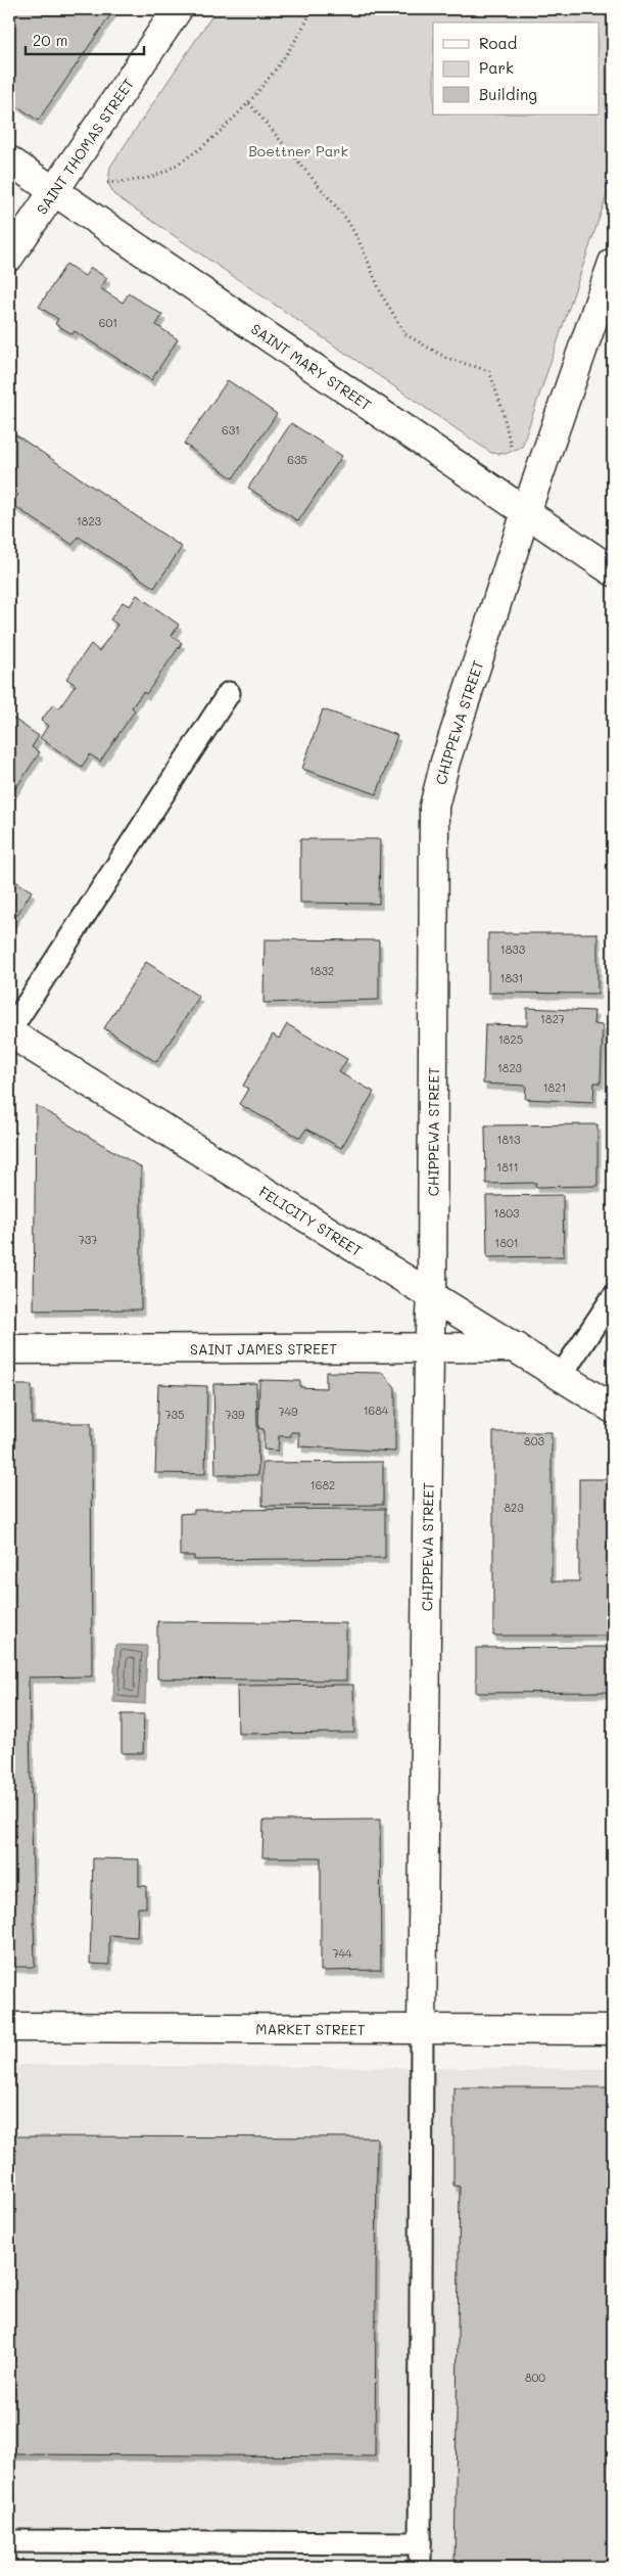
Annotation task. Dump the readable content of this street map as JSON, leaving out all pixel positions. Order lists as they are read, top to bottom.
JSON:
{
  "streets": {
    "street": [
      "SAINT THOMAS STREET",
      "SAINT MARY STREET",
      "CHIPPEWA STREET",
      "FELICITY STREET",
      "SAINT JAMES STREET",
      "MARKET STREET"
    ]
  },
  "crossings": [
    ["SAINT THOMAS STREET", "SAINT MARY STREET"],
    ["SAINT MARY STREET", "CHIPPEWA STREET"],
    ["CHIPPEWA STREET", "FELICITY STREET"],
    ["CHIPPEWA STREET", "SAINT JAMES STREET"],
    ["CHIPPEWA STREET", "MARKET STREET"],
    ["FELICITY STREET", "SAINT JAMES STREET"]
  ],
  "parks": ["Boettner Park"],
  "house_numbers": [
    "601",
    "631",
    "635",
    "1823",
    "1833",
    "1832",
    "1831",
    "1827",
    "1825",
    "1823",
    "1821",
    "1813",
    "1811",
    "1803",
    "737",
    "1801",
    "1684",
    "749",
    "735",
    "739",
    "803",
    "1682",
    "823",
    "744",
    "800"
  ],
  "legend": ["Road", "Park", "Building"],
  "scale_bar": "20 m"
}
